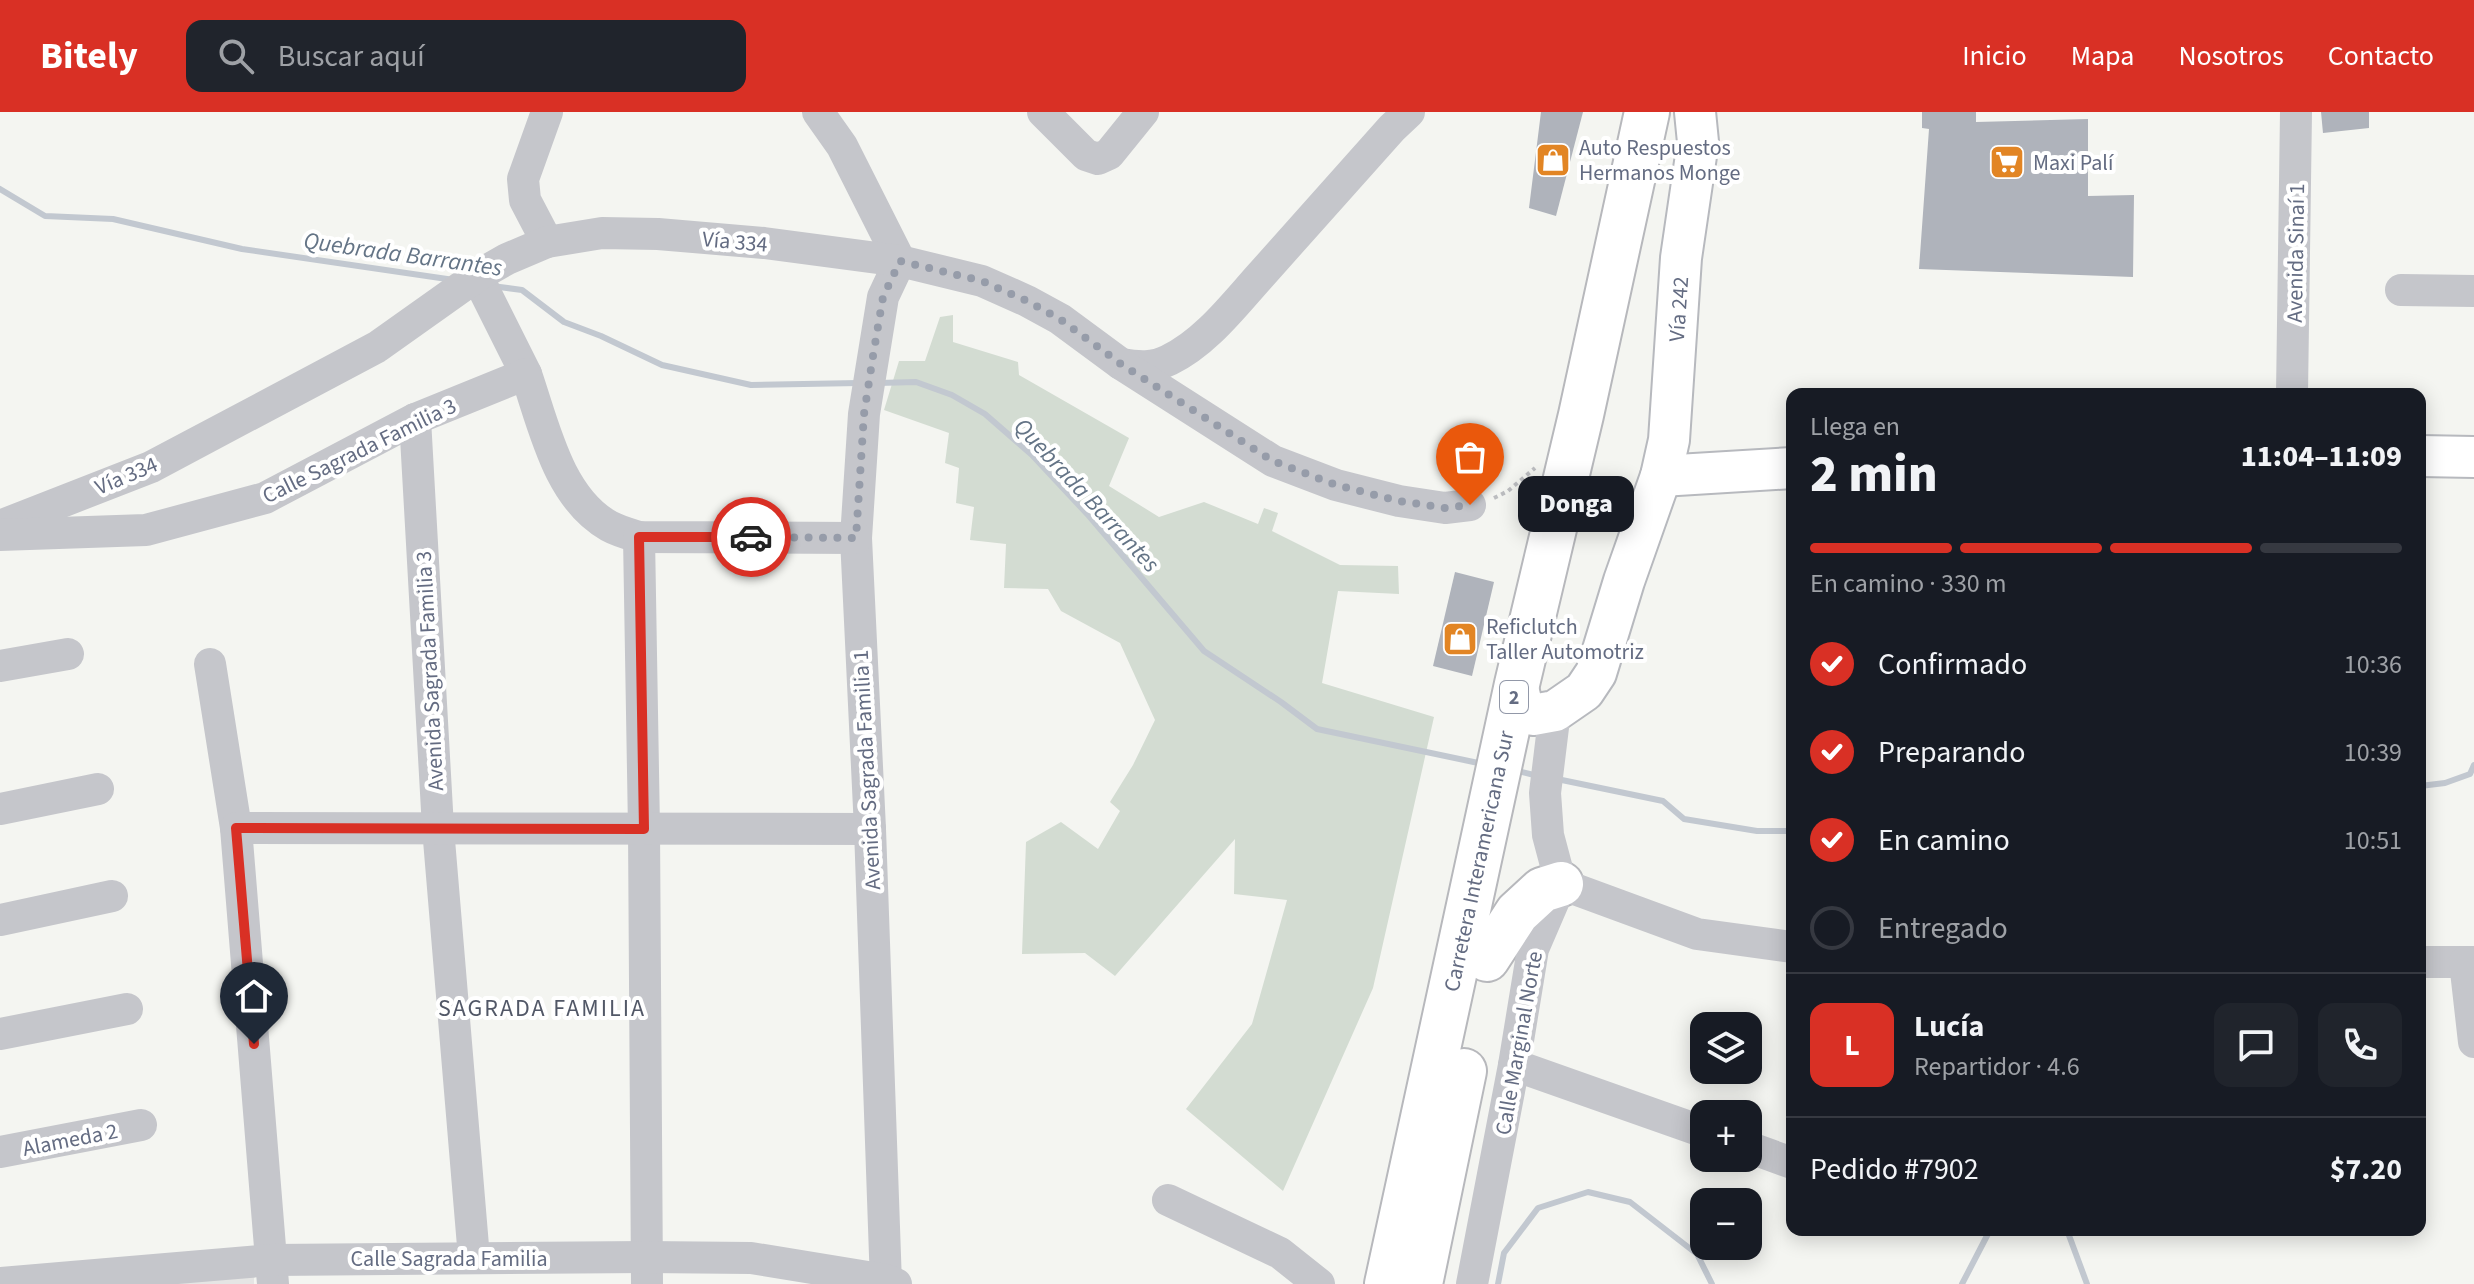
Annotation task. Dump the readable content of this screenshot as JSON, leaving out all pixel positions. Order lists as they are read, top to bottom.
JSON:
{
  "streets": {
    "highway": ["2", "Carretera Interamericana Sur"],
    "main road": ["Vía 242"],
    "street": [
      "Vía 334",
      "Avenida Sinaí 1",
      "Calle Sagrada Familia 3",
      "Avenida Sagrada Familia 3",
      "Avenida Sagrada Familia 1",
      "Calle Marginal Norte",
      "Alameda 2",
      "Calle Sagrada Familia"
    ]
  },
  "crossings": [
    ["Vía 334", "Avenida Sagrada Familia 1"],
    ["Vía 242", "Carretera Interamericana Sur"],
    ["Calle Sagrada Familia 3", "Avenida Sagrada Familia 3"],
    ["Avenida Sagrada Familia 3", "Calle Sagrada Familia"],
    ["Avenida Sagrada Familia 1", "Calle Sagrada Familia"]
  ],
  "districts": ["SAGRADA FAMILIA"],
  "water": ["Quebrada Barrantes"],
  "places": {
    "shop": ["Auto Respuestos Hermanos Monge", "Reficlutch Taller Automotriz"],
    "supermarket": ["Maxi Palí"],
    "other": ["Donga"]
  },
  "page": {
    "header": "Bitely",
    "search": "Buscar aquí",
    "nav": [
      "Inicio",
      "Mapa",
      "Nosotros",
      "Contacto"
    ],
    "heading": ["2 min", "Llega en", "11:04–11:09"],
    "panel": [
      "Lucía",
      "Repartidor · 4.6",
      "Pedido #7902",
      "$7.20"
    ],
    "bubble": "Donga",
    "bar": "En camino · 330 m",
    "list": [
      ["Confirmado", "10:36"],
      ["Preparando", "10:39"],
      ["En camino", "10:51"],
      "Entregado"
    ],
    "round": "L",
    "map_buttons": ["+", "−"]
  }
}
